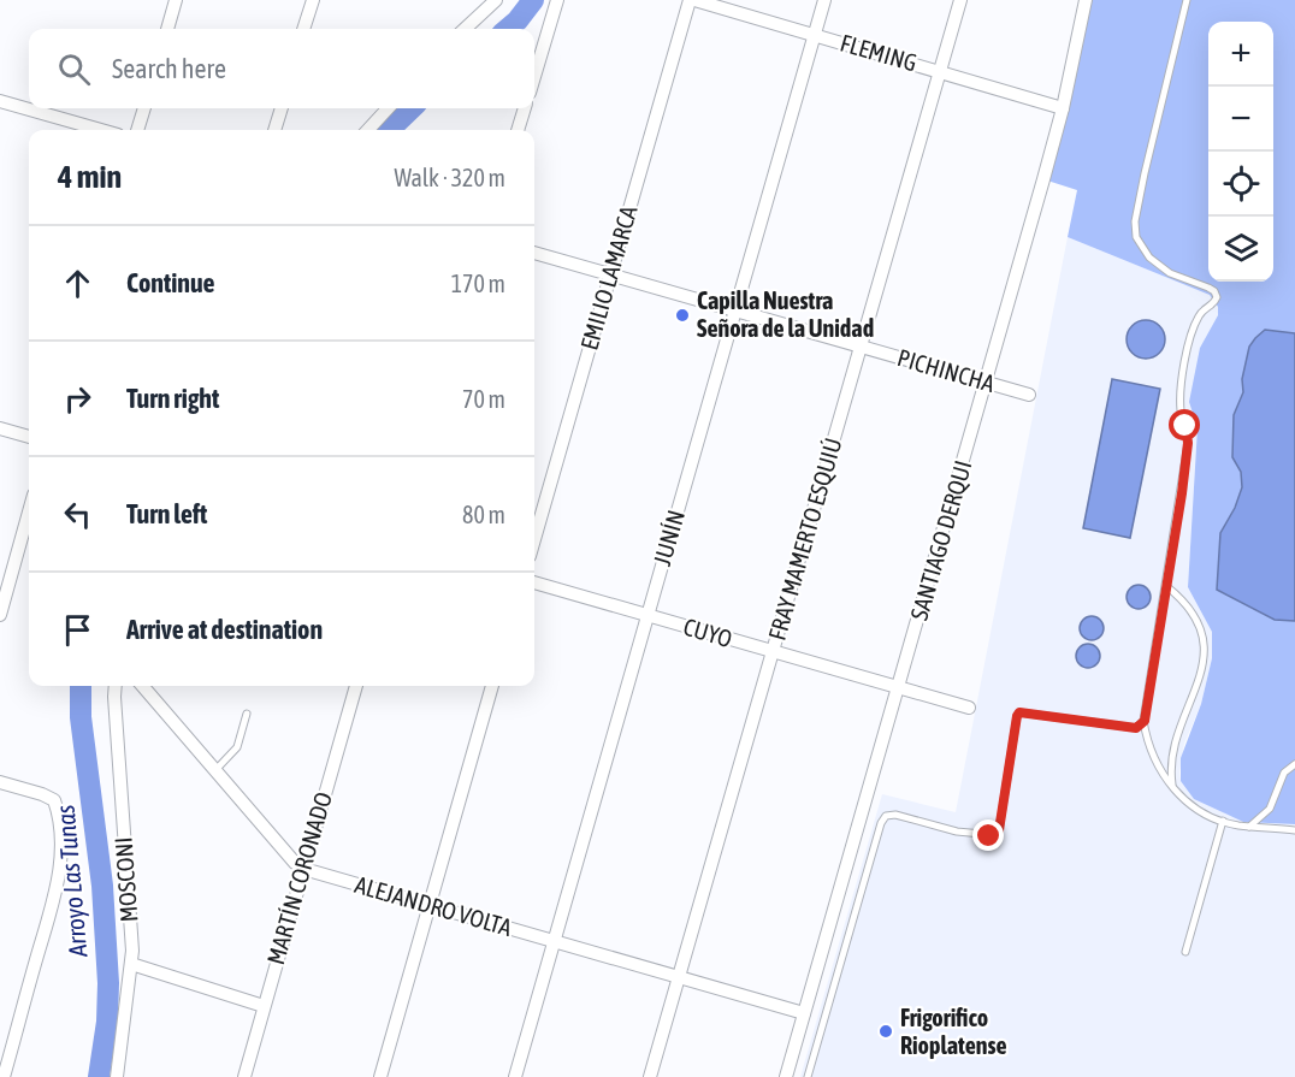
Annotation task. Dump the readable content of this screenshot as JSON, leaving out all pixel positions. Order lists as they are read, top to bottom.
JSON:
{
  "streets": {
    "street": [
      "FLEMING",
      "EMILIO LAMARCA",
      "PICHINCHA",
      "JUNÍN",
      "FRAY MAMERTO ESQUIÚ",
      "SANTIAGO DERQUI",
      "CUYO",
      "MARTÍN CORONADO",
      "MOSCONI",
      "ALEJANDRO VOLTA"
    ]
  },
  "crossings": [
    ["FLEMING", "EMILIO LAMARCA"],
    ["FLEMING", "JUNÍN"],
    ["FLEMING", "FRAY MAMERTO ESQUIÚ"],
    ["FLEMING", "SANTIAGO DERQUI"],
    ["EMILIO LAMARCA", "PICHINCHA"],
    ["PICHINCHA", "JUNÍN"],
    ["PICHINCHA", "FRAY MAMERTO ESQUIÚ"],
    ["PICHINCHA", "SANTIAGO DERQUI"],
    ["JUNÍN", "CUYO"],
    ["JUNÍN", "ALEJANDRO VOLTA"],
    ["FRAY MAMERTO ESQUIÚ", "CUYO"],
    ["FRAY MAMERTO ESQUIÚ", "ALEJANDRO VOLTA"],
    ["SANTIAGO DERQUI", "CUYO"],
    ["SANTIAGO DERQUI", "ALEJANDRO VOLTA"],
    ["MARTÍN CORONADO", "ALEJANDRO VOLTA"]
  ],
  "water": ["Arroyo Las Tunas"],
  "places": ["Capilla Nuestra Señora de la Unidad", "Frigorifico Rioplatense"],
  "page": {
    "map_buttons": ["+", "−"],
    "search": "Search here",
    "heading": ["4 min", "Walk · 320 m"],
    "list": [
      ["Continue", "170 m"],
      ["Turn right", "70 m"],
      ["Turn left", "80 m"],
      "Arrive at destination"
    ]
  }
}
